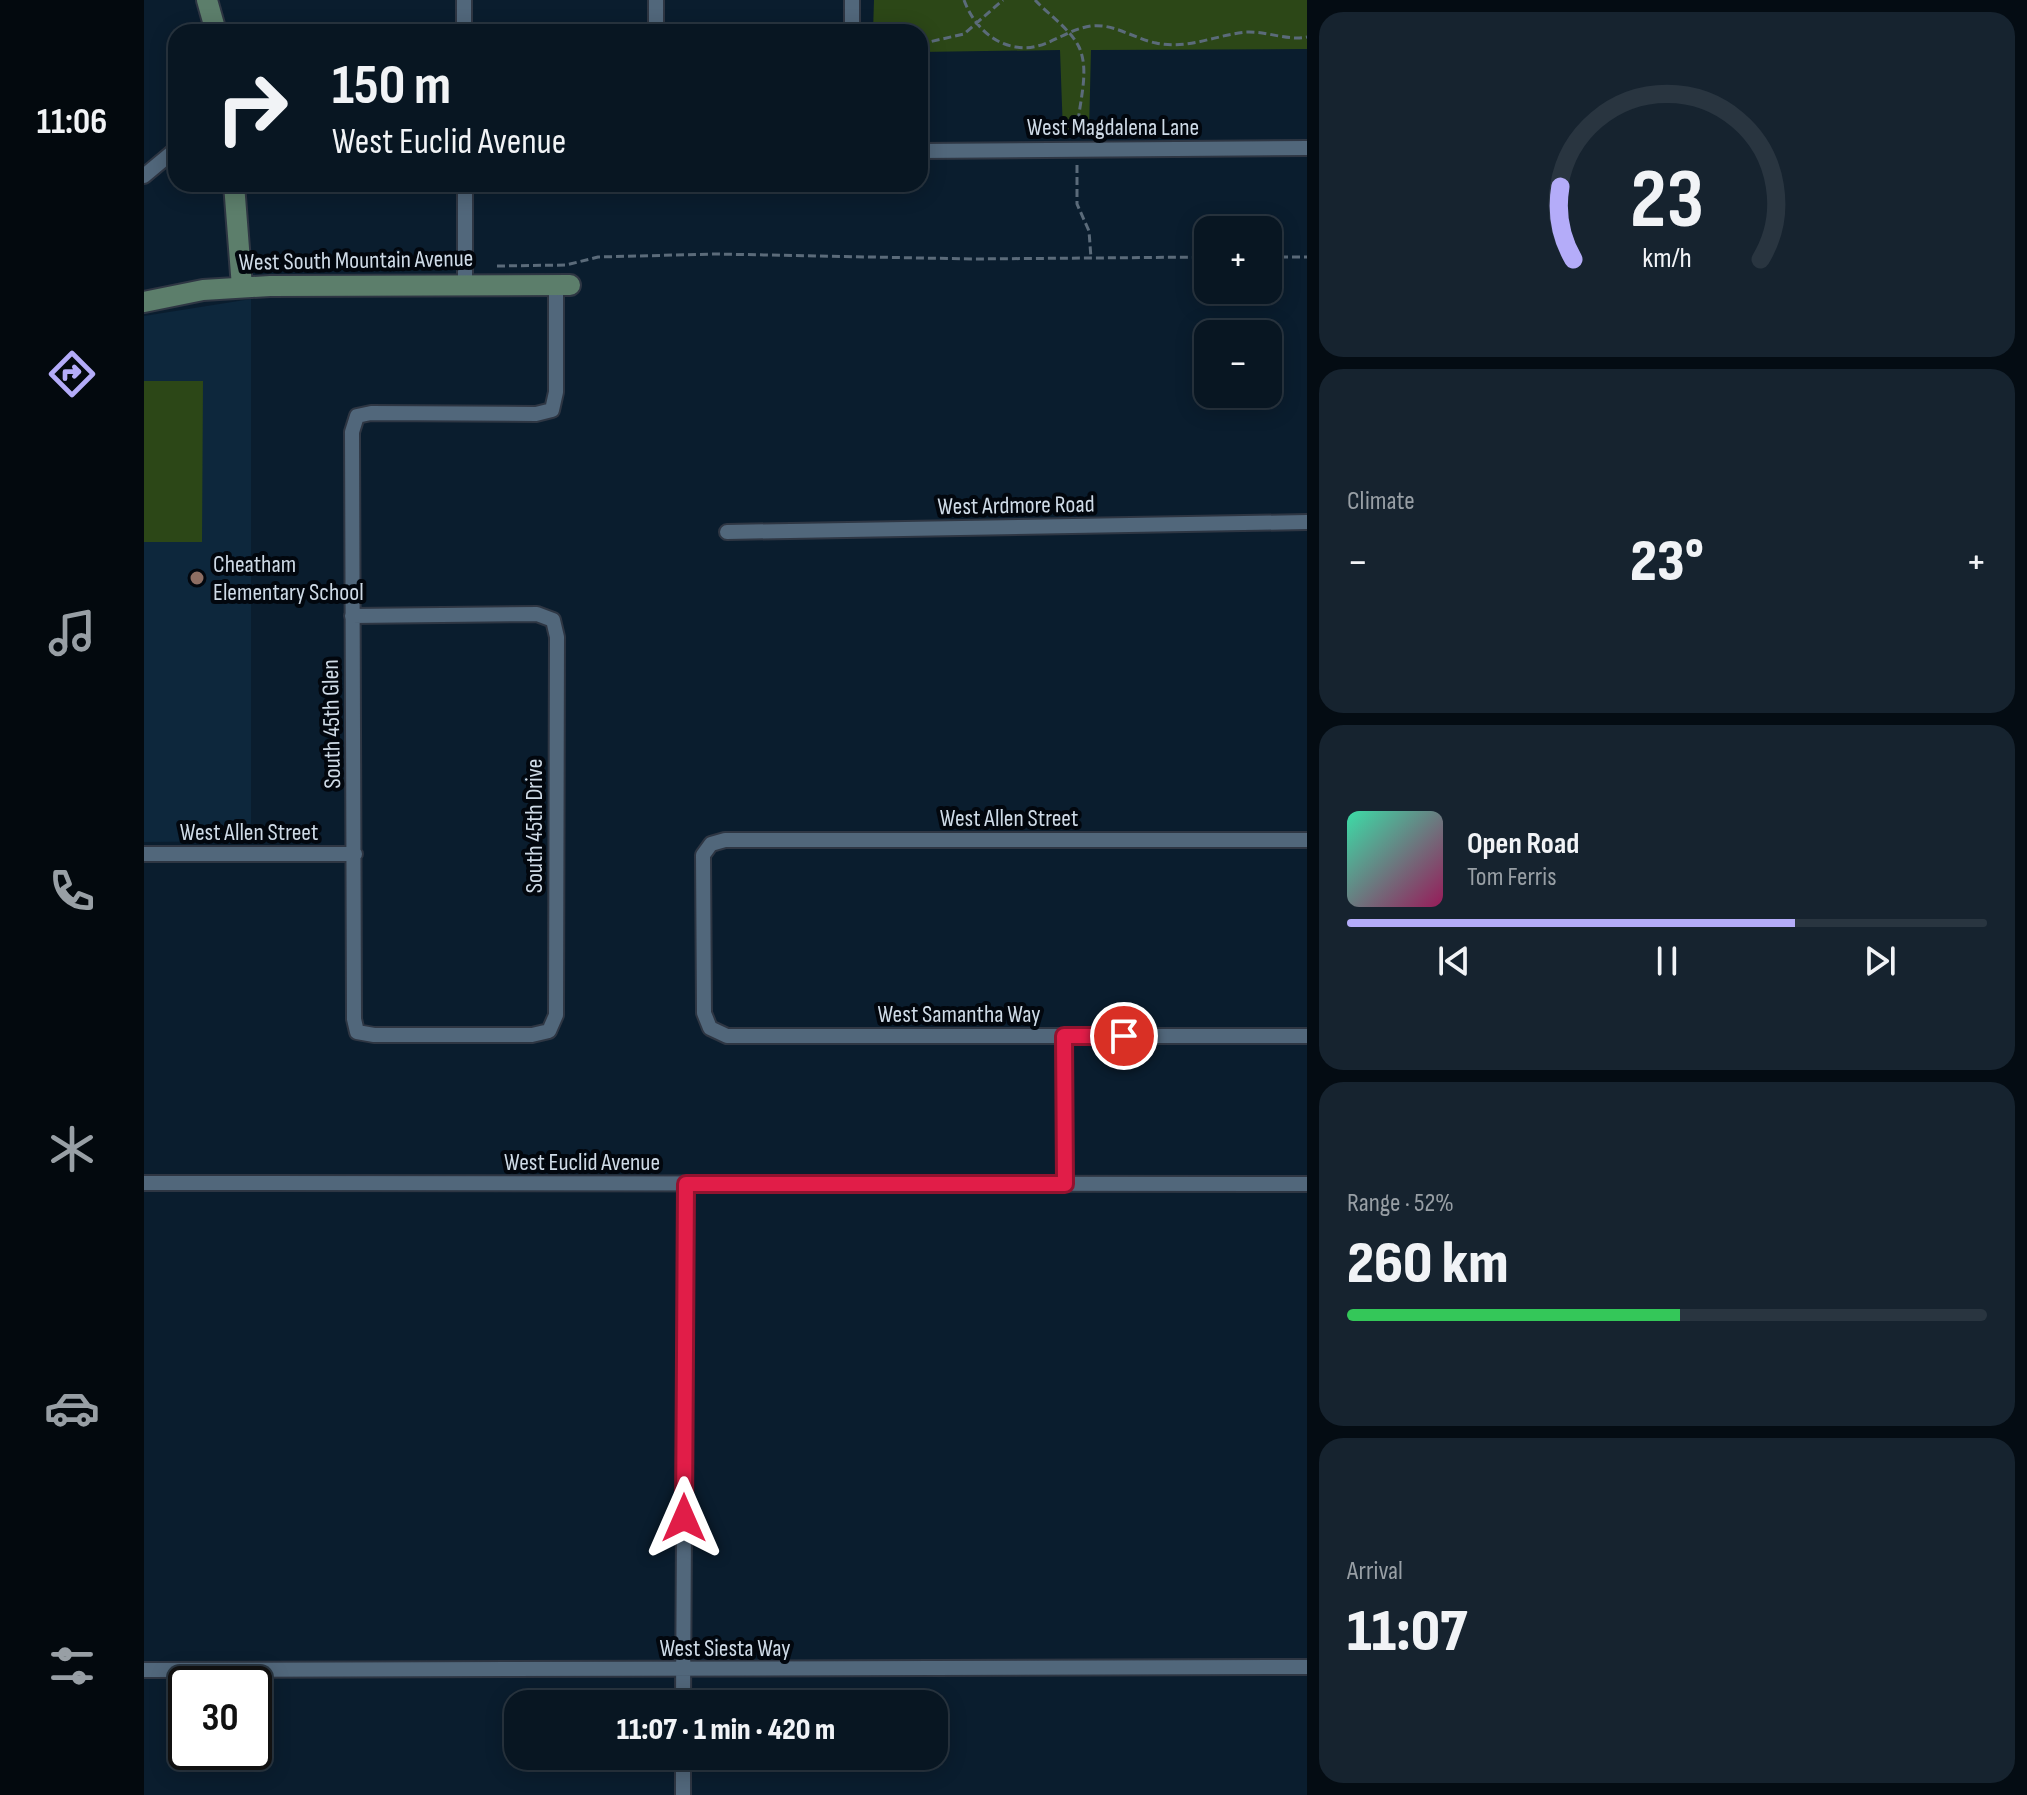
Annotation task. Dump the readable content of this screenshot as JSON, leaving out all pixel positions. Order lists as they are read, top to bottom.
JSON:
{
  "streets": {
    "street": [
      "West Magdalena Lane",
      "West South Mountain Avenue",
      "West Ardmore Road",
      "South 45th Glen",
      "West Allen Street",
      "South 45th Drive",
      "West Samantha Way",
      "West Euclid Avenue",
      "West Siesta Way"
    ]
  },
  "crossings": [
    ["West South Mountain Avenue", "South 45th Glen"],
    ["South 45th Glen", "West Allen Street"],
    ["South 45th Glen", "South 45th Drive"],
    ["West Allen Street", "West Samantha Way"]
  ],
  "places": ["Cheatham Elementary School"],
  "page": {
    "tabs": "11:06",
    "turn": ["150 m", "West Euclid Avenue"],
    "map_buttons": ["+", "−"],
    "tile": [
      "Climate",
      ["Range · 52%", "260 km"],
      ["Arrival", "11:07"]
    ],
    "heat": ["−", "23°", "+"],
    "song": ["Open Road", "Tom Ferris"],
    "limit": "30",
    "trip": "11:07 · 1 min · 420 m",
    "gauge": ["23", "km/h"]
  }
}
